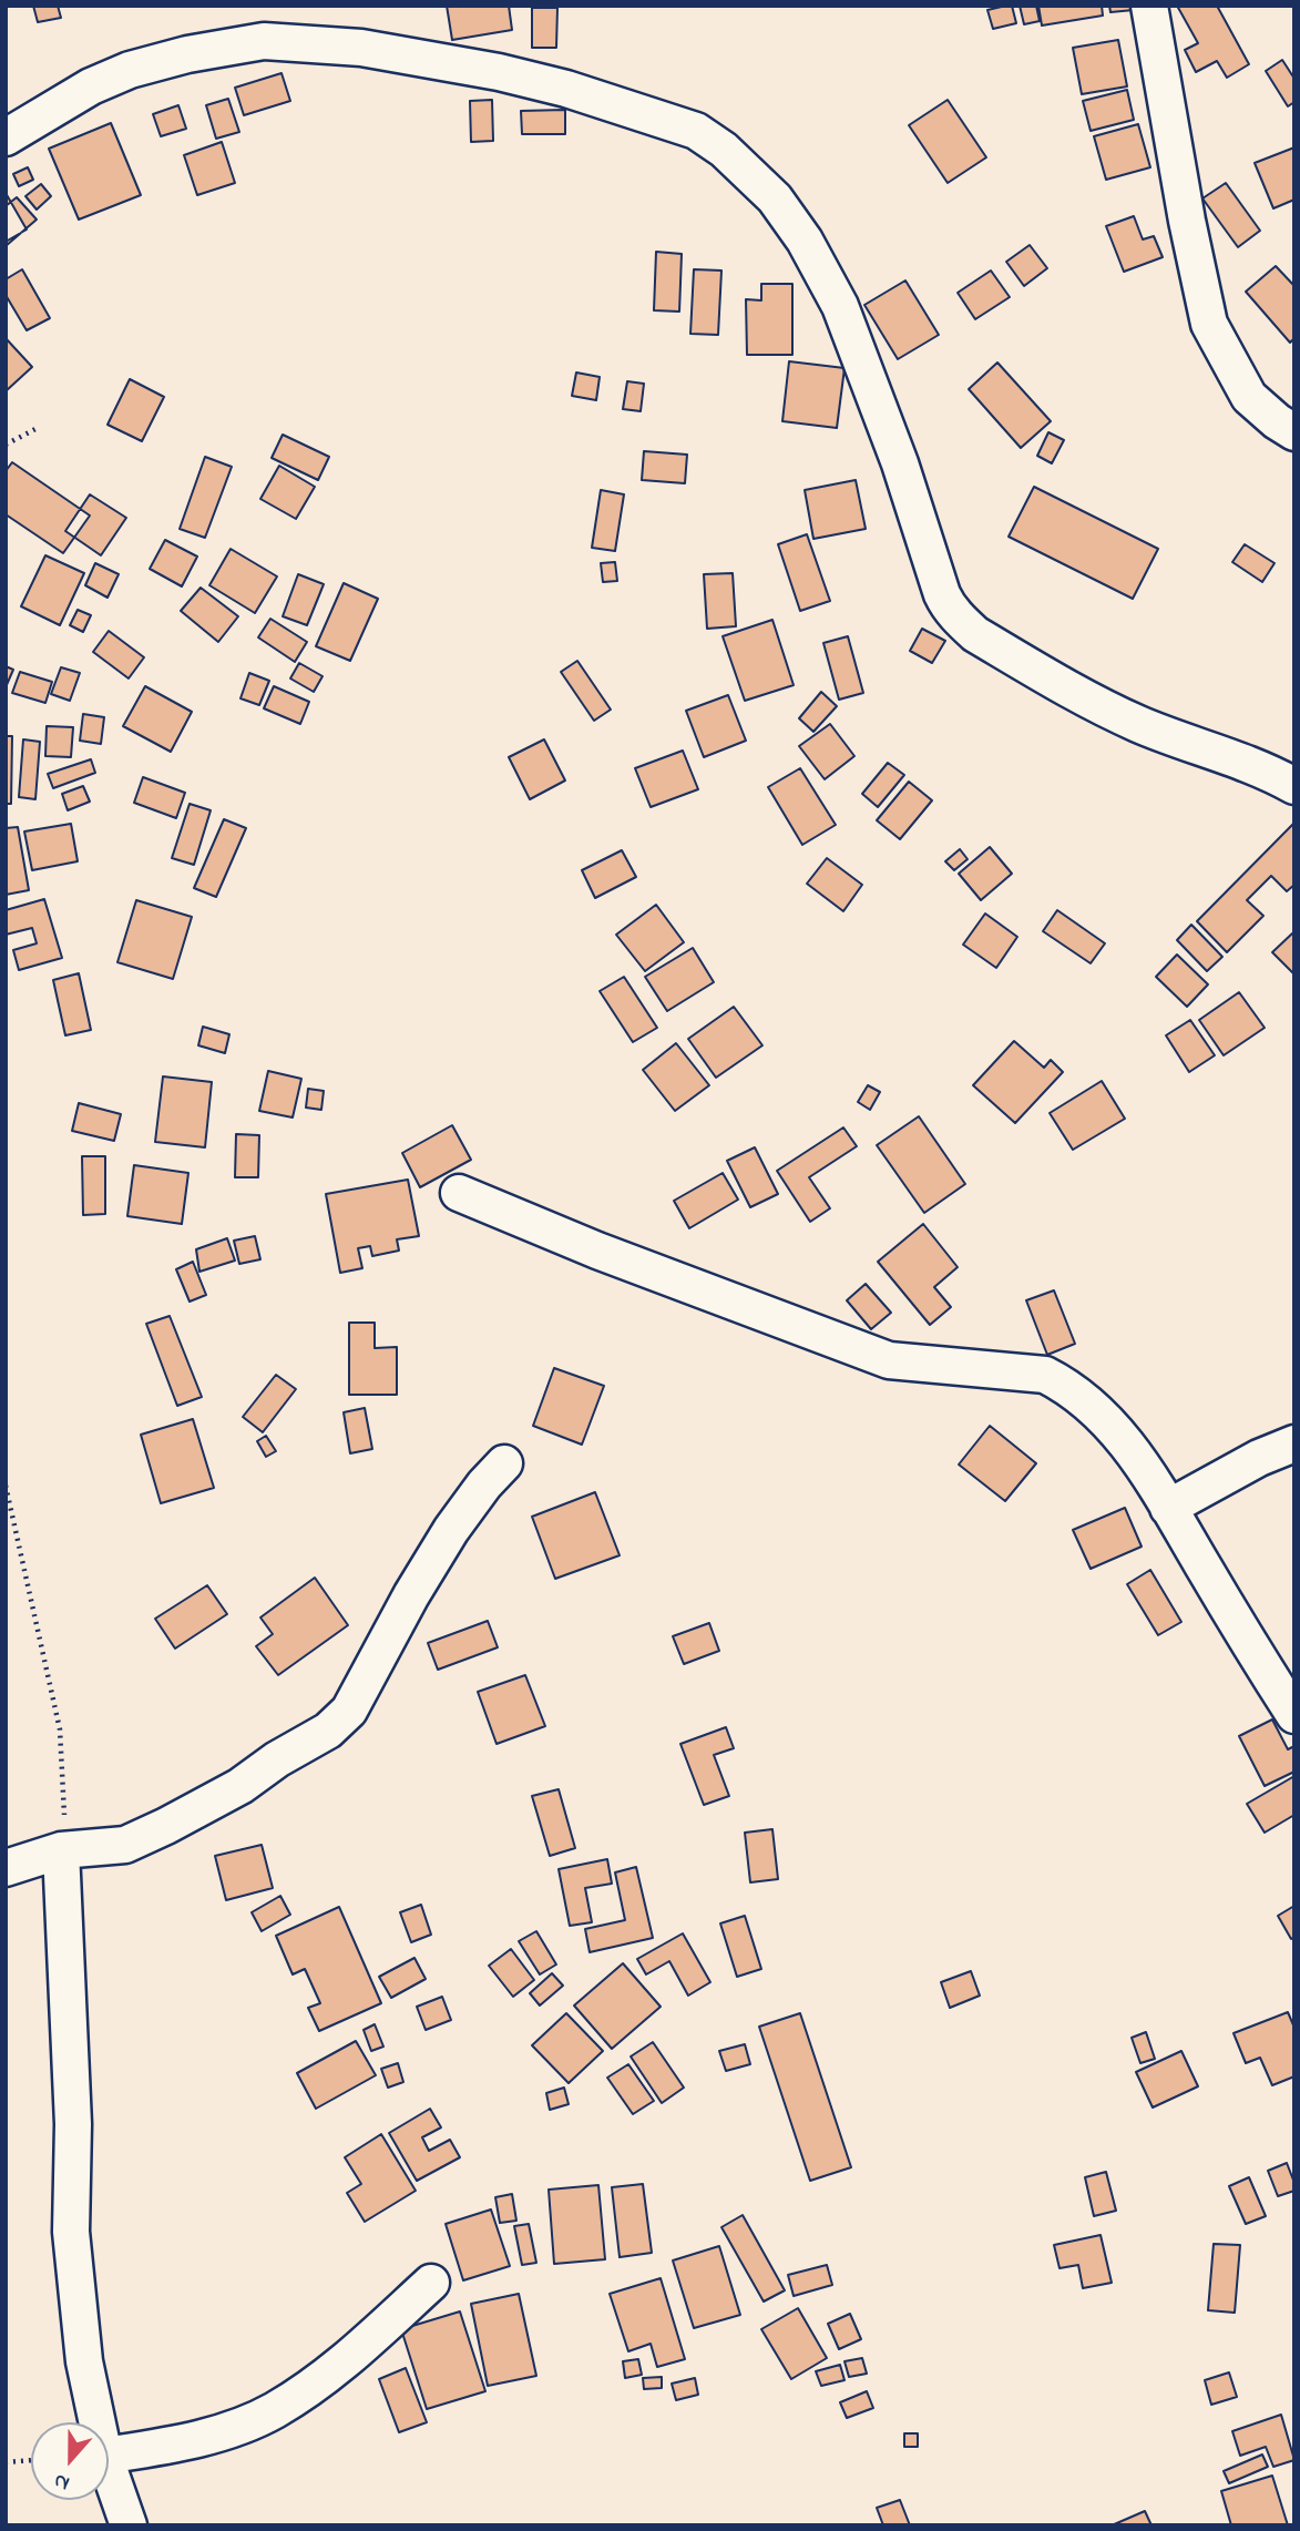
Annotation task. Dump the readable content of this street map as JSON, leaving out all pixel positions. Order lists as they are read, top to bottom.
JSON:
{
  "north": "bottom"
}
